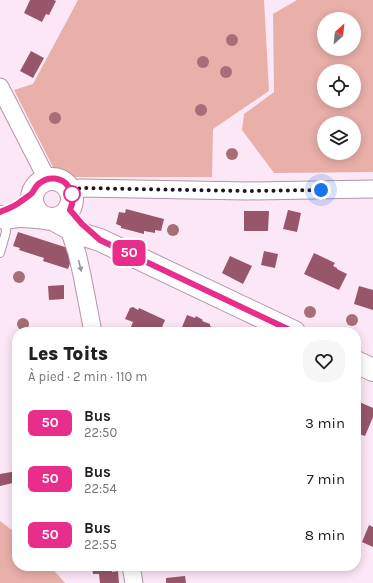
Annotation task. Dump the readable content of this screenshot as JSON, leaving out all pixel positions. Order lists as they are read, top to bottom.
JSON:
{
  "lines": ["bus line 50"],
  "north": "top right",
  "page": {
    "on_map": "50",
    "heading": ["Les Toits", "À pied · 2 min · 110 m"],
    "list": [
      {
        "mark": "50",
        "name": "Bus",
        "note": "22:50",
        "value": "3 min"
      },
      {
        "mark": "50",
        "name": "Bus",
        "note": "22:54",
        "value": "7 min"
      },
      {
        "mark": "50",
        "name": "Bus",
        "note": "22:55",
        "value": "8 min"
      }
    ]
  }
}
